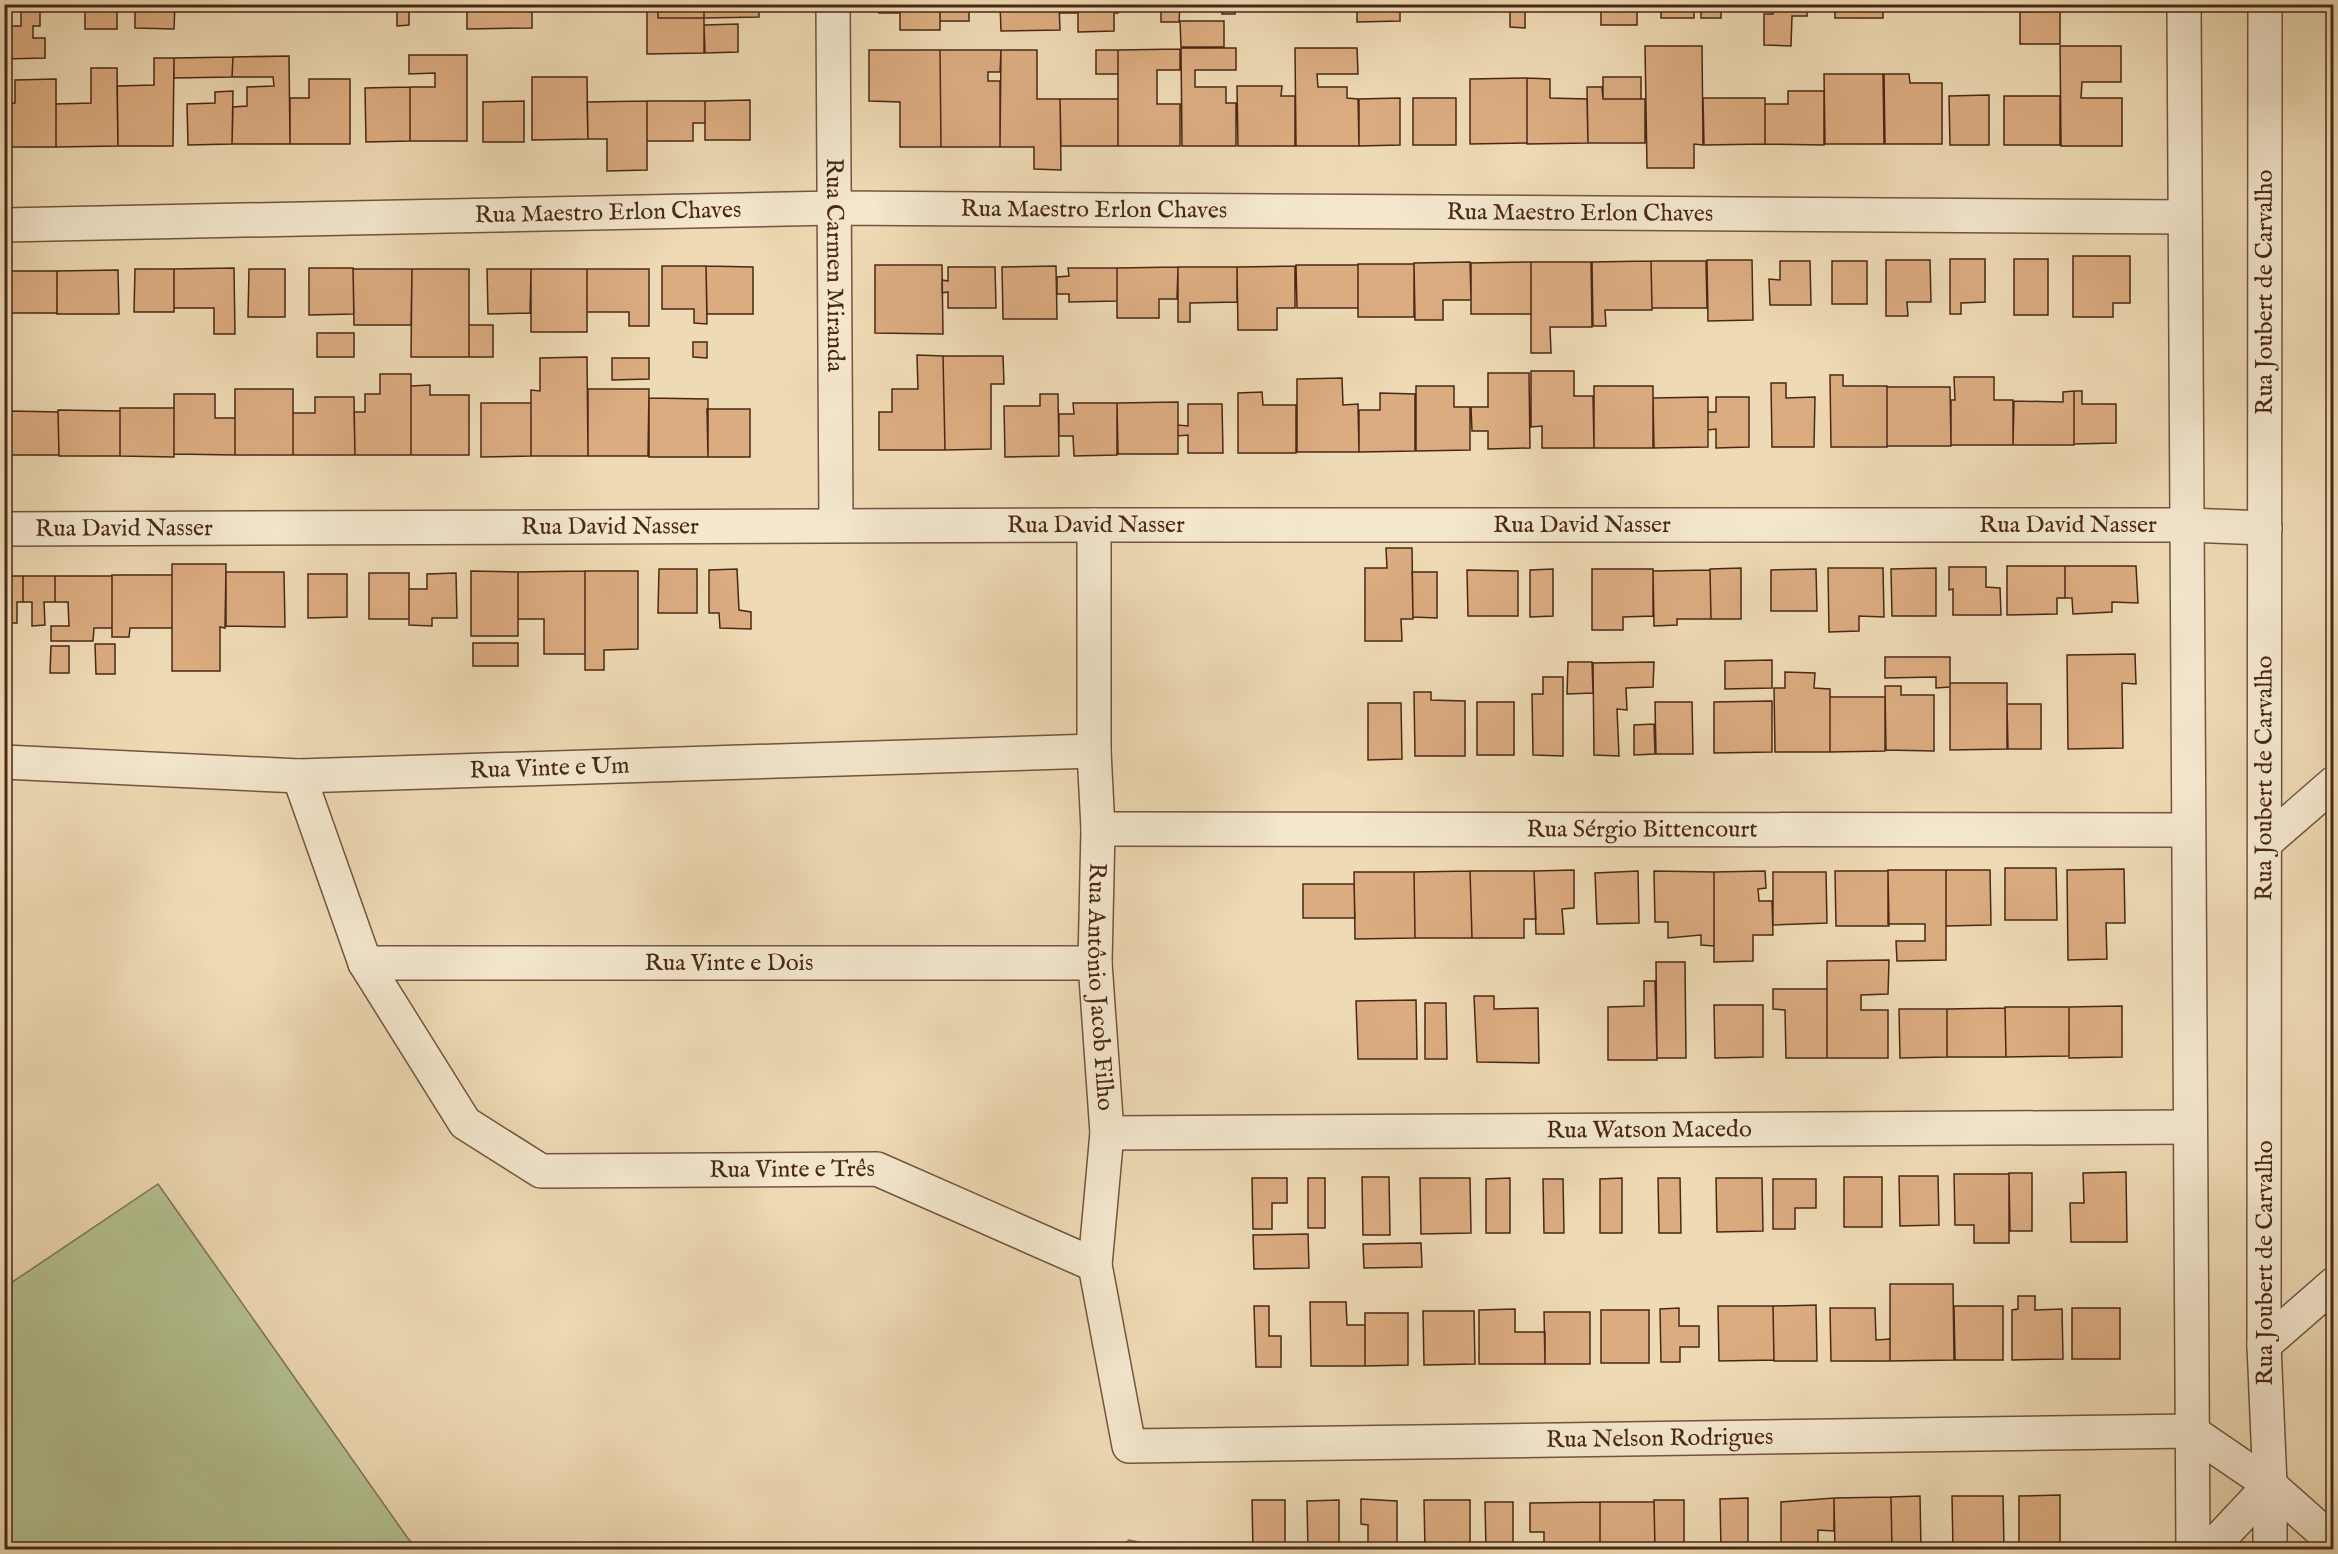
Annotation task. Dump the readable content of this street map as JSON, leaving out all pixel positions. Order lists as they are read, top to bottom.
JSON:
{
  "streets": {
    "street": [
      "Rua Maestro Erlon Chaves",
      "Rua Carmen Miranda",
      "Rua Joubert de Carvalho",
      "Rua David Nasser",
      "Rua Vinte e Um",
      "Rua Sérgio Bittencourt",
      "Rua Vinte e Dois",
      "Rua Antônio Jacob Filho",
      "Rua Watson Macedo",
      "Rua Vinte e Três",
      "Rua Nelson Rodrigues"
    ]
  },
  "crossings": [
    ["Rua Maestro Erlon Chaves", "Rua Carmen Miranda"],
    ["Rua Carmen Miranda", "Rua David Nasser"],
    ["Rua Joubert de Carvalho", "Rua David Nasser"],
    ["Rua David Nasser", "Rua Antônio Jacob Filho"],
    ["Rua Vinte e Um", "Rua Antônio Jacob Filho"],
    ["Rua Sérgio Bittencourt", "Rua Antônio Jacob Filho"],
    ["Rua Vinte e Dois", "Rua Antônio Jacob Filho"],
    ["Rua Vinte e Dois", "Rua Vinte e Três"],
    ["Rua Antônio Jacob Filho", "Rua Watson Macedo"],
    ["Rua Antônio Jacob Filho", "Rua Vinte e Três"],
    ["Rua Antônio Jacob Filho", "Rua Nelson Rodrigues"]
  ]
}
